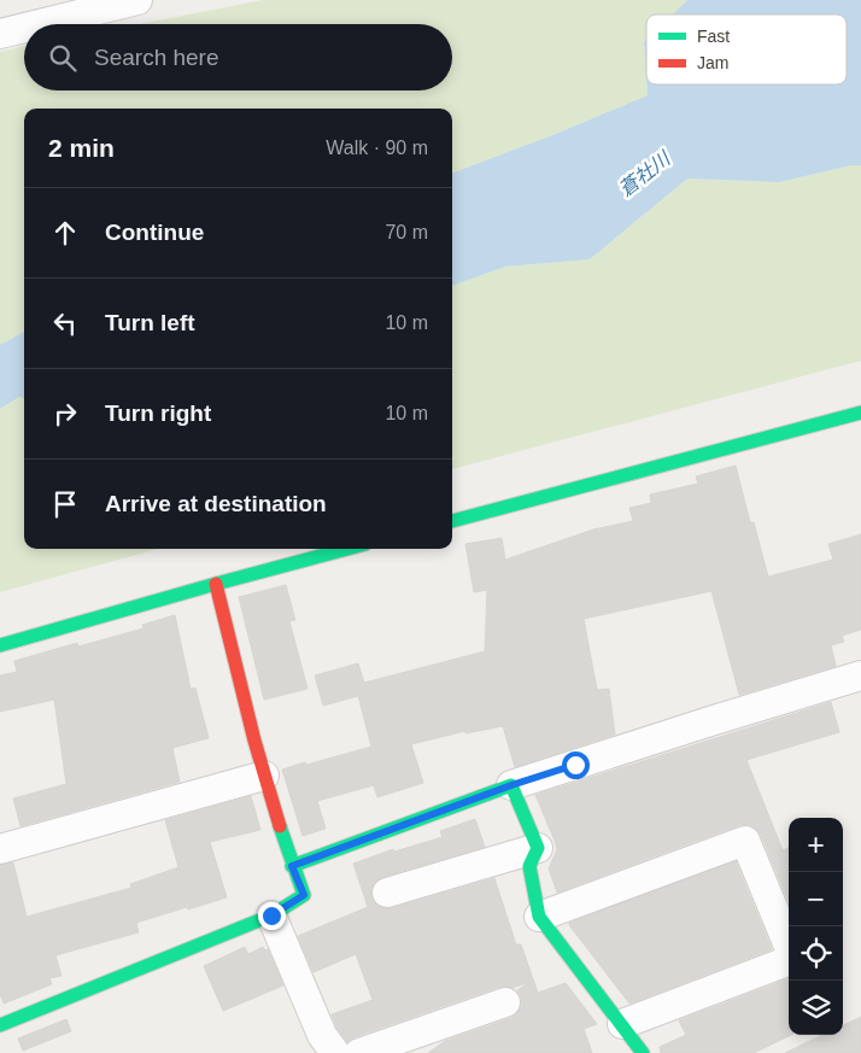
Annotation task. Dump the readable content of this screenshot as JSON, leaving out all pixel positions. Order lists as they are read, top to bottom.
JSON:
{
  "water": ["蒼社川"],
  "legend": ["Fast", "Jam"],
  "page": {
    "search": "Search here",
    "heading": ["2 min", "Walk · 90 m"],
    "list": [
      ["Continue", "70 m"],
      ["Turn left", "10 m"],
      ["Turn right", "10 m"],
      "Arrive at destination"
    ],
    "map_buttons": ["+", "−"]
  }
}
